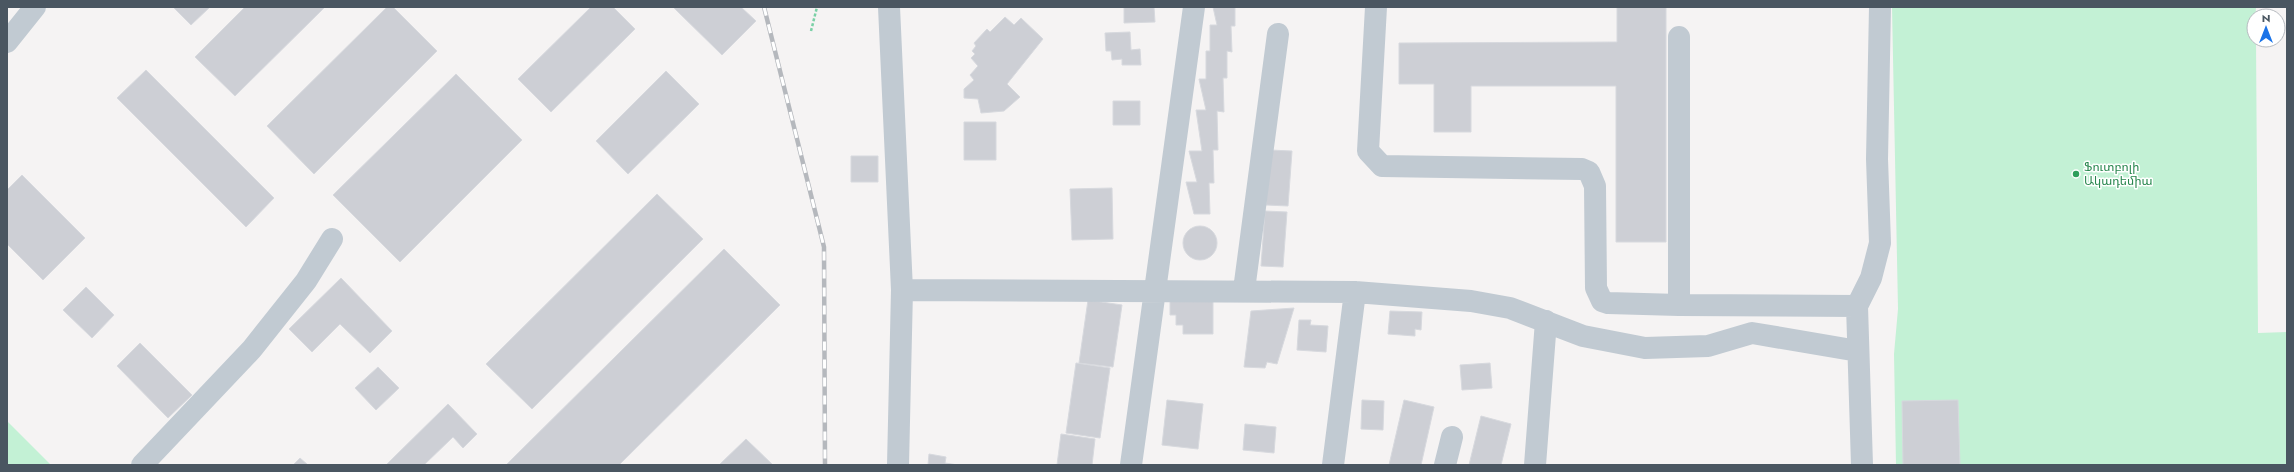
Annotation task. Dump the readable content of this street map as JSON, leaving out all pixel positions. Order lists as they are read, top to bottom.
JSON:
{
  "places": ["Ֆուտբոլի Ակադեմիա"],
  "north": "top"
}
